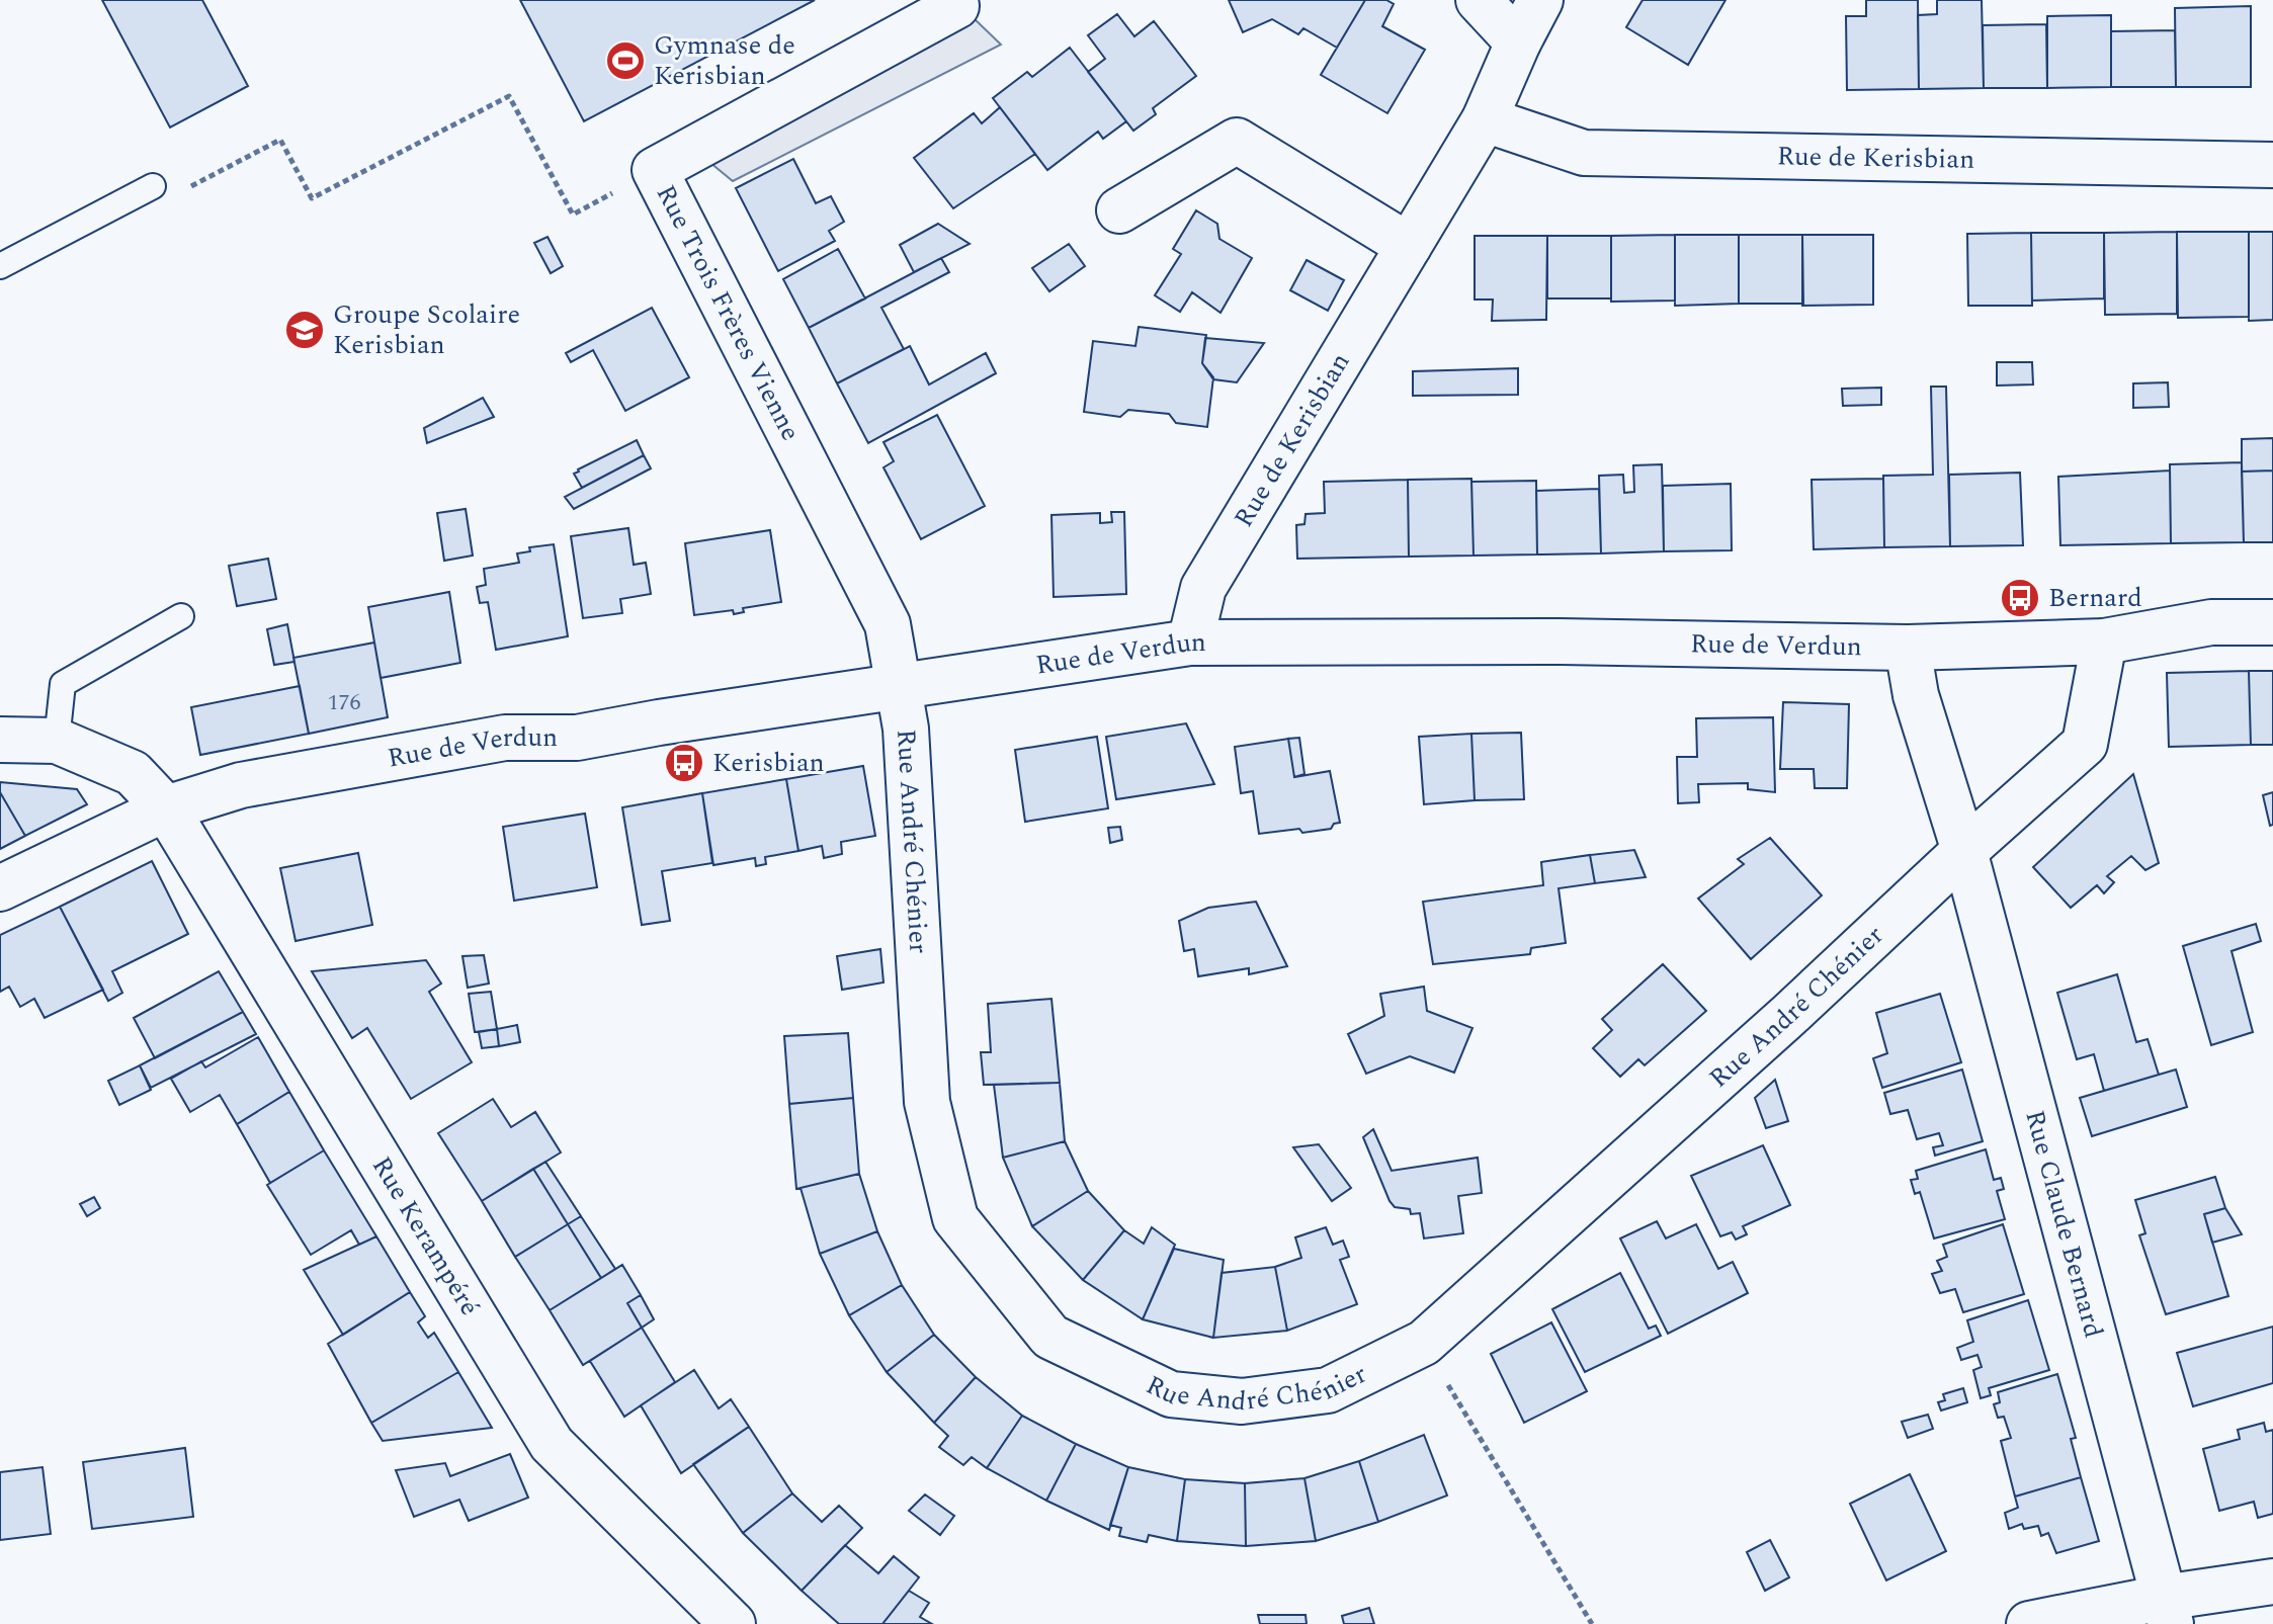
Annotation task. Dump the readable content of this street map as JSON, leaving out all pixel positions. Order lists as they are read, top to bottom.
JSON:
{
  "streets": {
    "street": [
      "Rue de Kerisbian",
      "Rue Trois Frères Vienne",
      "Rue de Verdun",
      "Rue André Chénier",
      "Rue Claude Bernard",
      "Rue Kerampéré"
    ]
  },
  "crossings": [
    ["Rue de Kerisbian", "Rue de Verdun"],
    ["Rue Trois Frères Vienne", "Rue de Verdun"],
    ["Rue Trois Frères Vienne", "Rue André Chénier"],
    ["Rue de Verdun", "Rue André Chénier"],
    ["Rue de Verdun", "Rue Claude Bernard"],
    ["Rue de Verdun", "Rue Kerampéré"],
    ["Rue André Chénier", "Rue Claude Bernard"]
  ],
  "places": {
    "sports": ["Gymnase de Kerisbian"],
    "school or university": ["Groupe Scolaire Kerisbian"],
    "bus stop": ["Bernard", "Kerisbian"]
  },
  "house_numbers": ["176"]
}
